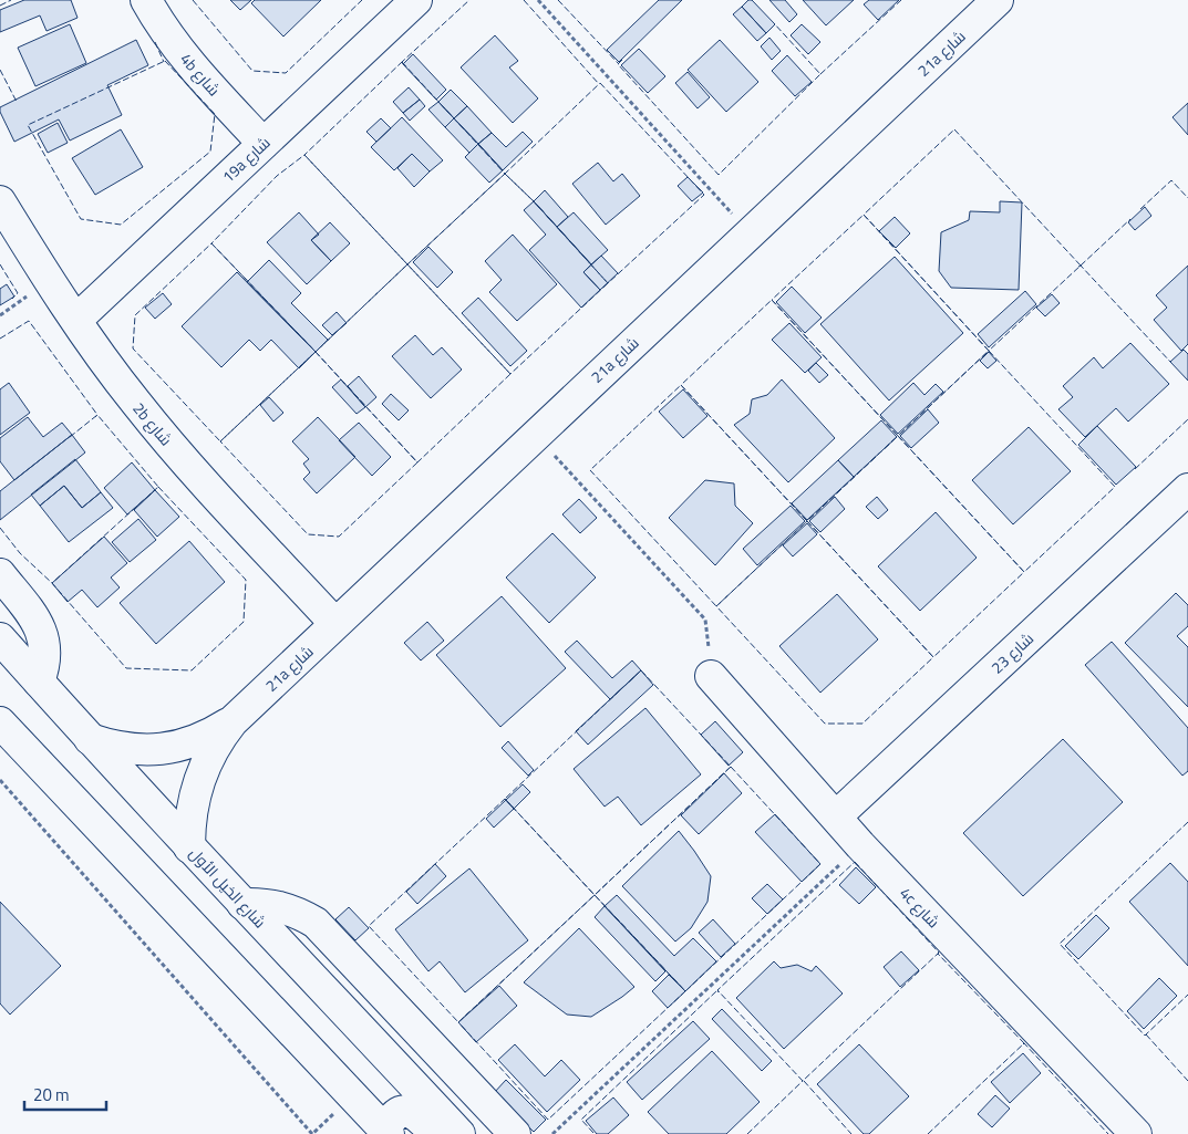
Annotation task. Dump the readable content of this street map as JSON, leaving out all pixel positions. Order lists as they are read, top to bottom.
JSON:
{
  "streets": {
    "street": [
      "21a شارع",
      "4b شارع",
      "19a شارع",
      "2b شارع",
      "شارع 23",
      "شارع الخيل الأول",
      "4c شارع"
    ]
  },
  "crossings": [
    ["21a شارع", "2b شارع"],
    ["21a شارع", "شارع الخيل الأول"],
    ["4b شارع", "19a شارع"],
    ["19a شارع", "2b شارع"],
    ["شارع 23", "4c شارع"]
  ],
  "scale_bar": "20 m"
}
